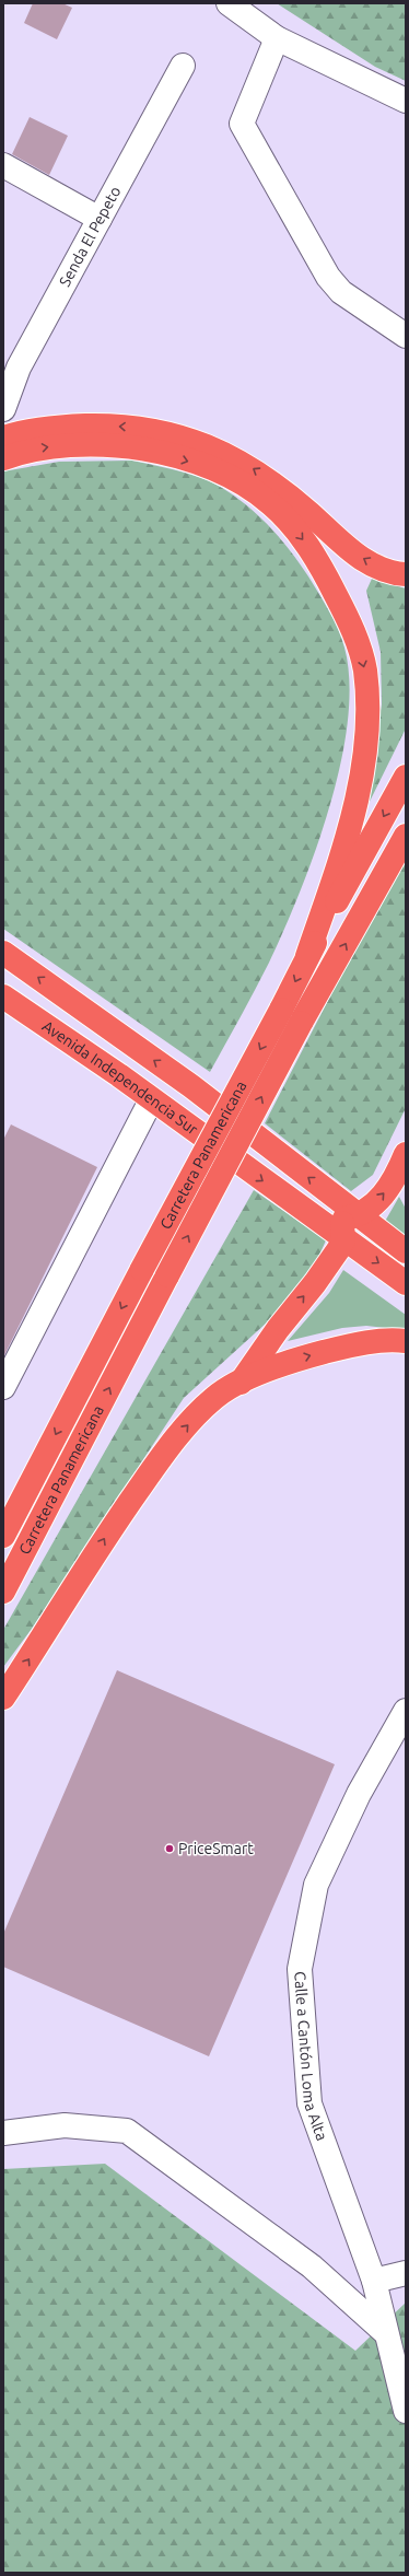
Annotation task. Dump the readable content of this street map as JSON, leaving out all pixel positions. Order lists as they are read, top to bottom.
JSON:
{
  "streets": {
    "highway": ["Avenida Independencia Sur", "Carretera Panamericana"],
    "street": ["Senda El Pepeto", "Calle a Cantón Loma Alta"]
  },
  "places": ["PriceSmart"]
}
